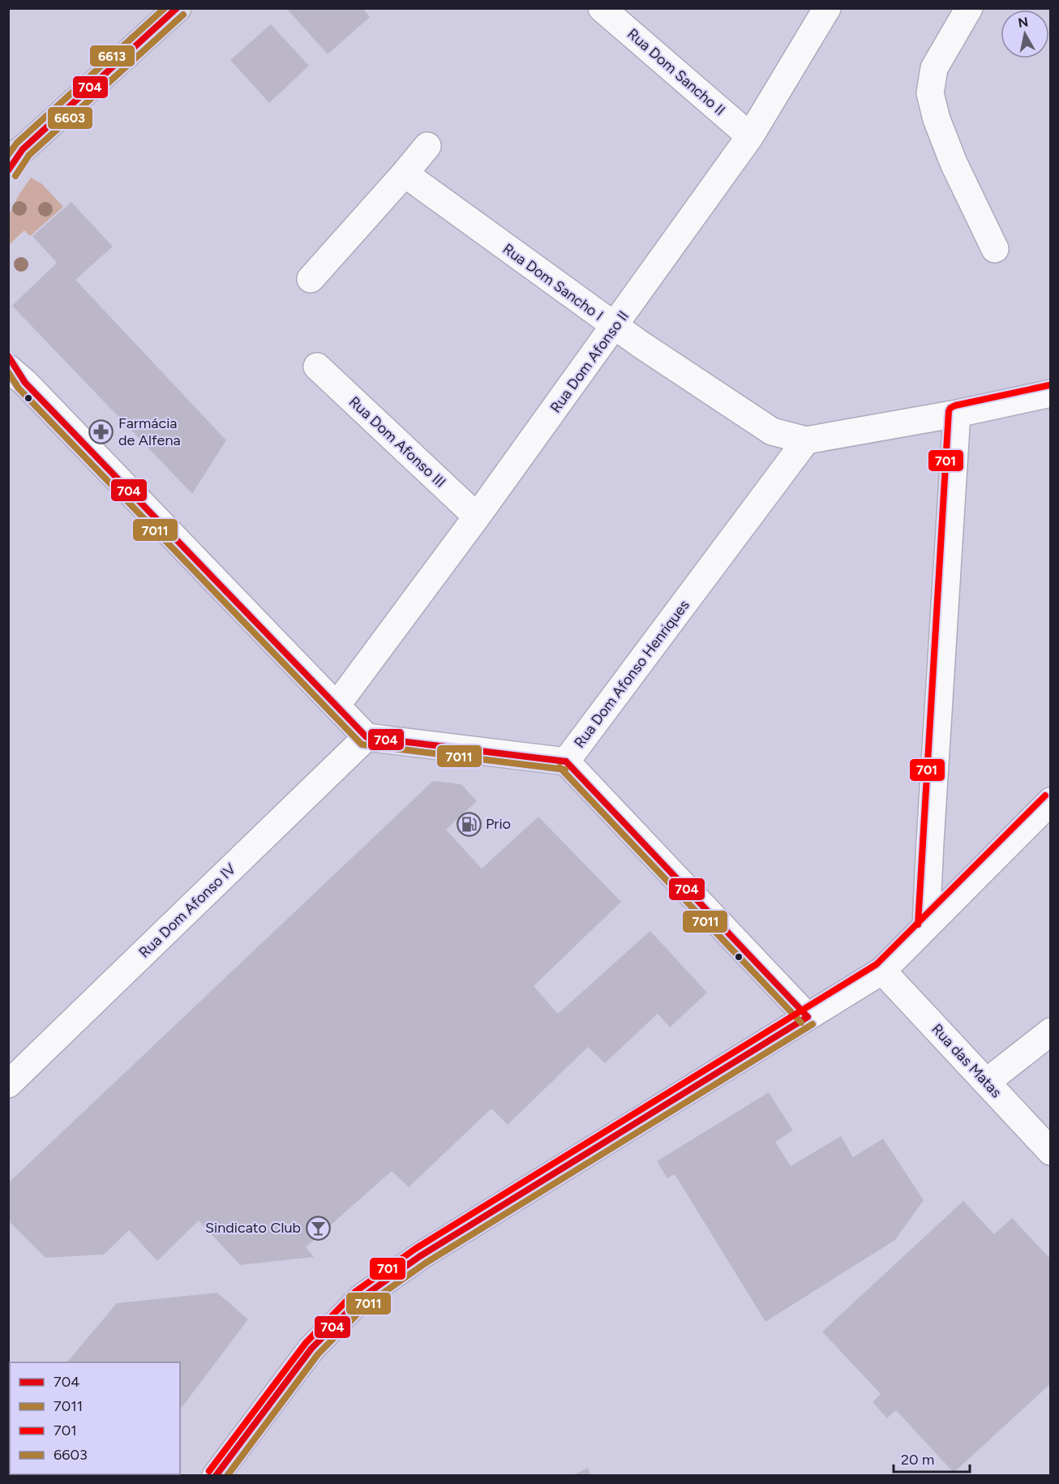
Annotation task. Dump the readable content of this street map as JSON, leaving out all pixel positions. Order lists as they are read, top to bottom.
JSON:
{
  "streets": {
    "street": [
      "Rua Dom Sancho II",
      "Rua Dom Sancho I",
      "Rua Dom Afonso II",
      "Rua Dom Afonso III",
      "Rua Dom Afonso Henriques",
      "Rua Dom Afonso IV",
      "Rua das Matas"
    ]
  },
  "crossings": [
    ["Rua Dom Sancho II", "Rua Dom Afonso II"],
    ["Rua Dom Sancho I", "Rua Dom Afonso II"],
    ["Rua Dom Sancho I", "Rua Dom Afonso Henriques"],
    ["Rua Dom Afonso II", "Rua Dom Afonso III"],
    ["Rua Dom Afonso Henriques", "Rua Dom Afonso IV"]
  ],
  "places": {
    "pharmacy": ["Farmácia de Alfena"],
    "fuel station": ["Prio"],
    "bar": ["Sindicato Club"]
  },
  "lines": [
    "transit line 704",
    "transit line 6613",
    "transit line 6603",
    "transit line 7011",
    "transit line 701"
  ],
  "legend": [
    "704",
    "7011",
    "701",
    "6603"
  ],
  "scale_bar": "20 m",
  "north": "top"
}
